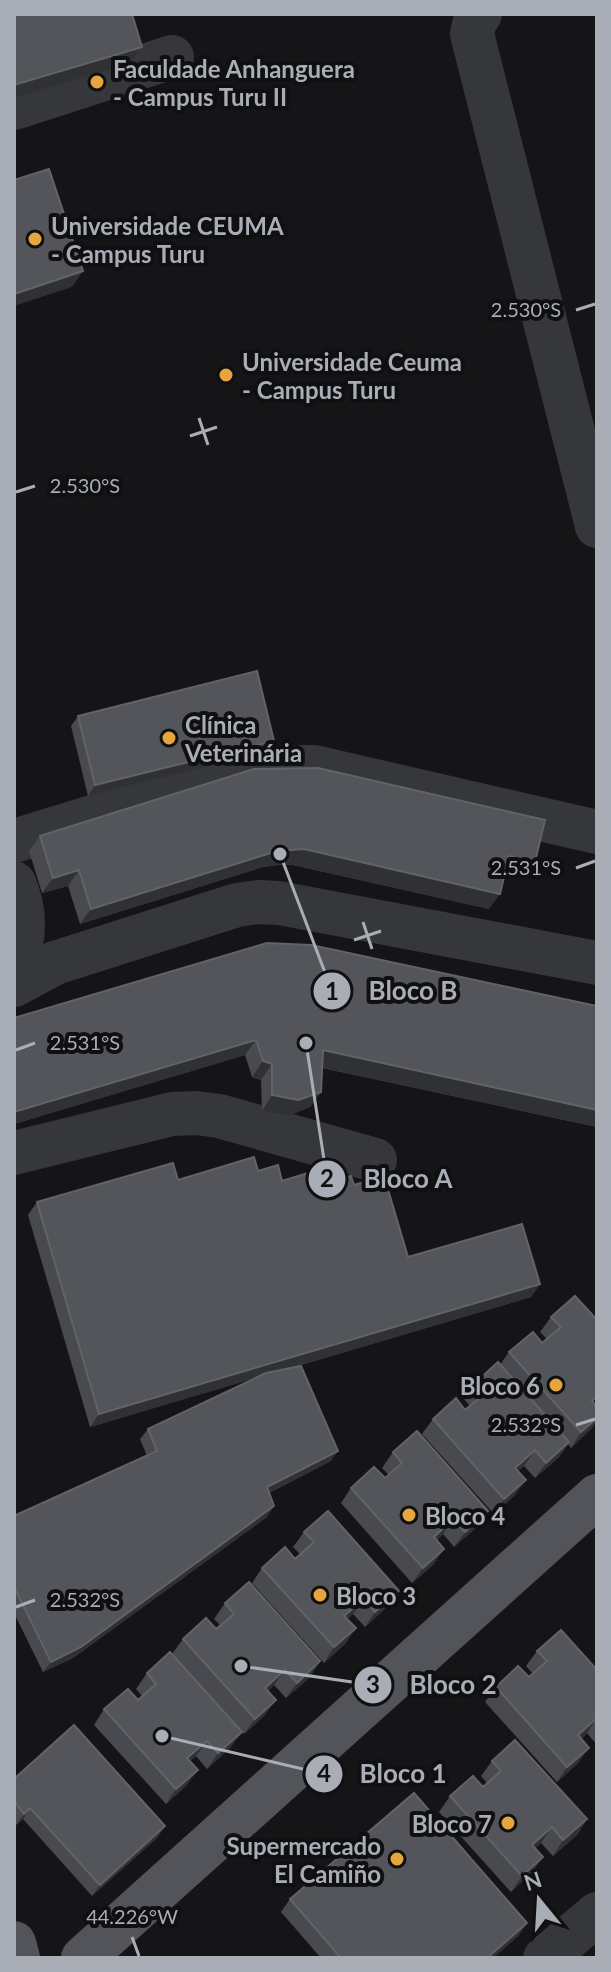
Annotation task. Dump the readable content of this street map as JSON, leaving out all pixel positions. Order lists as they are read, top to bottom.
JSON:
{
  "places": [
    "Faculdade Anhanguera - Campus Turu II",
    "Universidade CEUMA - Campus Turu",
    "Universidade Ceuma - Campus Turu",
    "Clínica Veterinária",
    "Bloco B",
    "Bloco A",
    "Bloco 6",
    "Bloco 4",
    "Bloco 3",
    "Bloco 2",
    "Bloco 1",
    "Bloco 7",
    "Supermercado El Camiño"
  ],
  "north": "top",
  "coordinates": [
    "2.530°S",
    "2.531°S",
    "2.532°S",
    "44.226°W"
  ]
}
